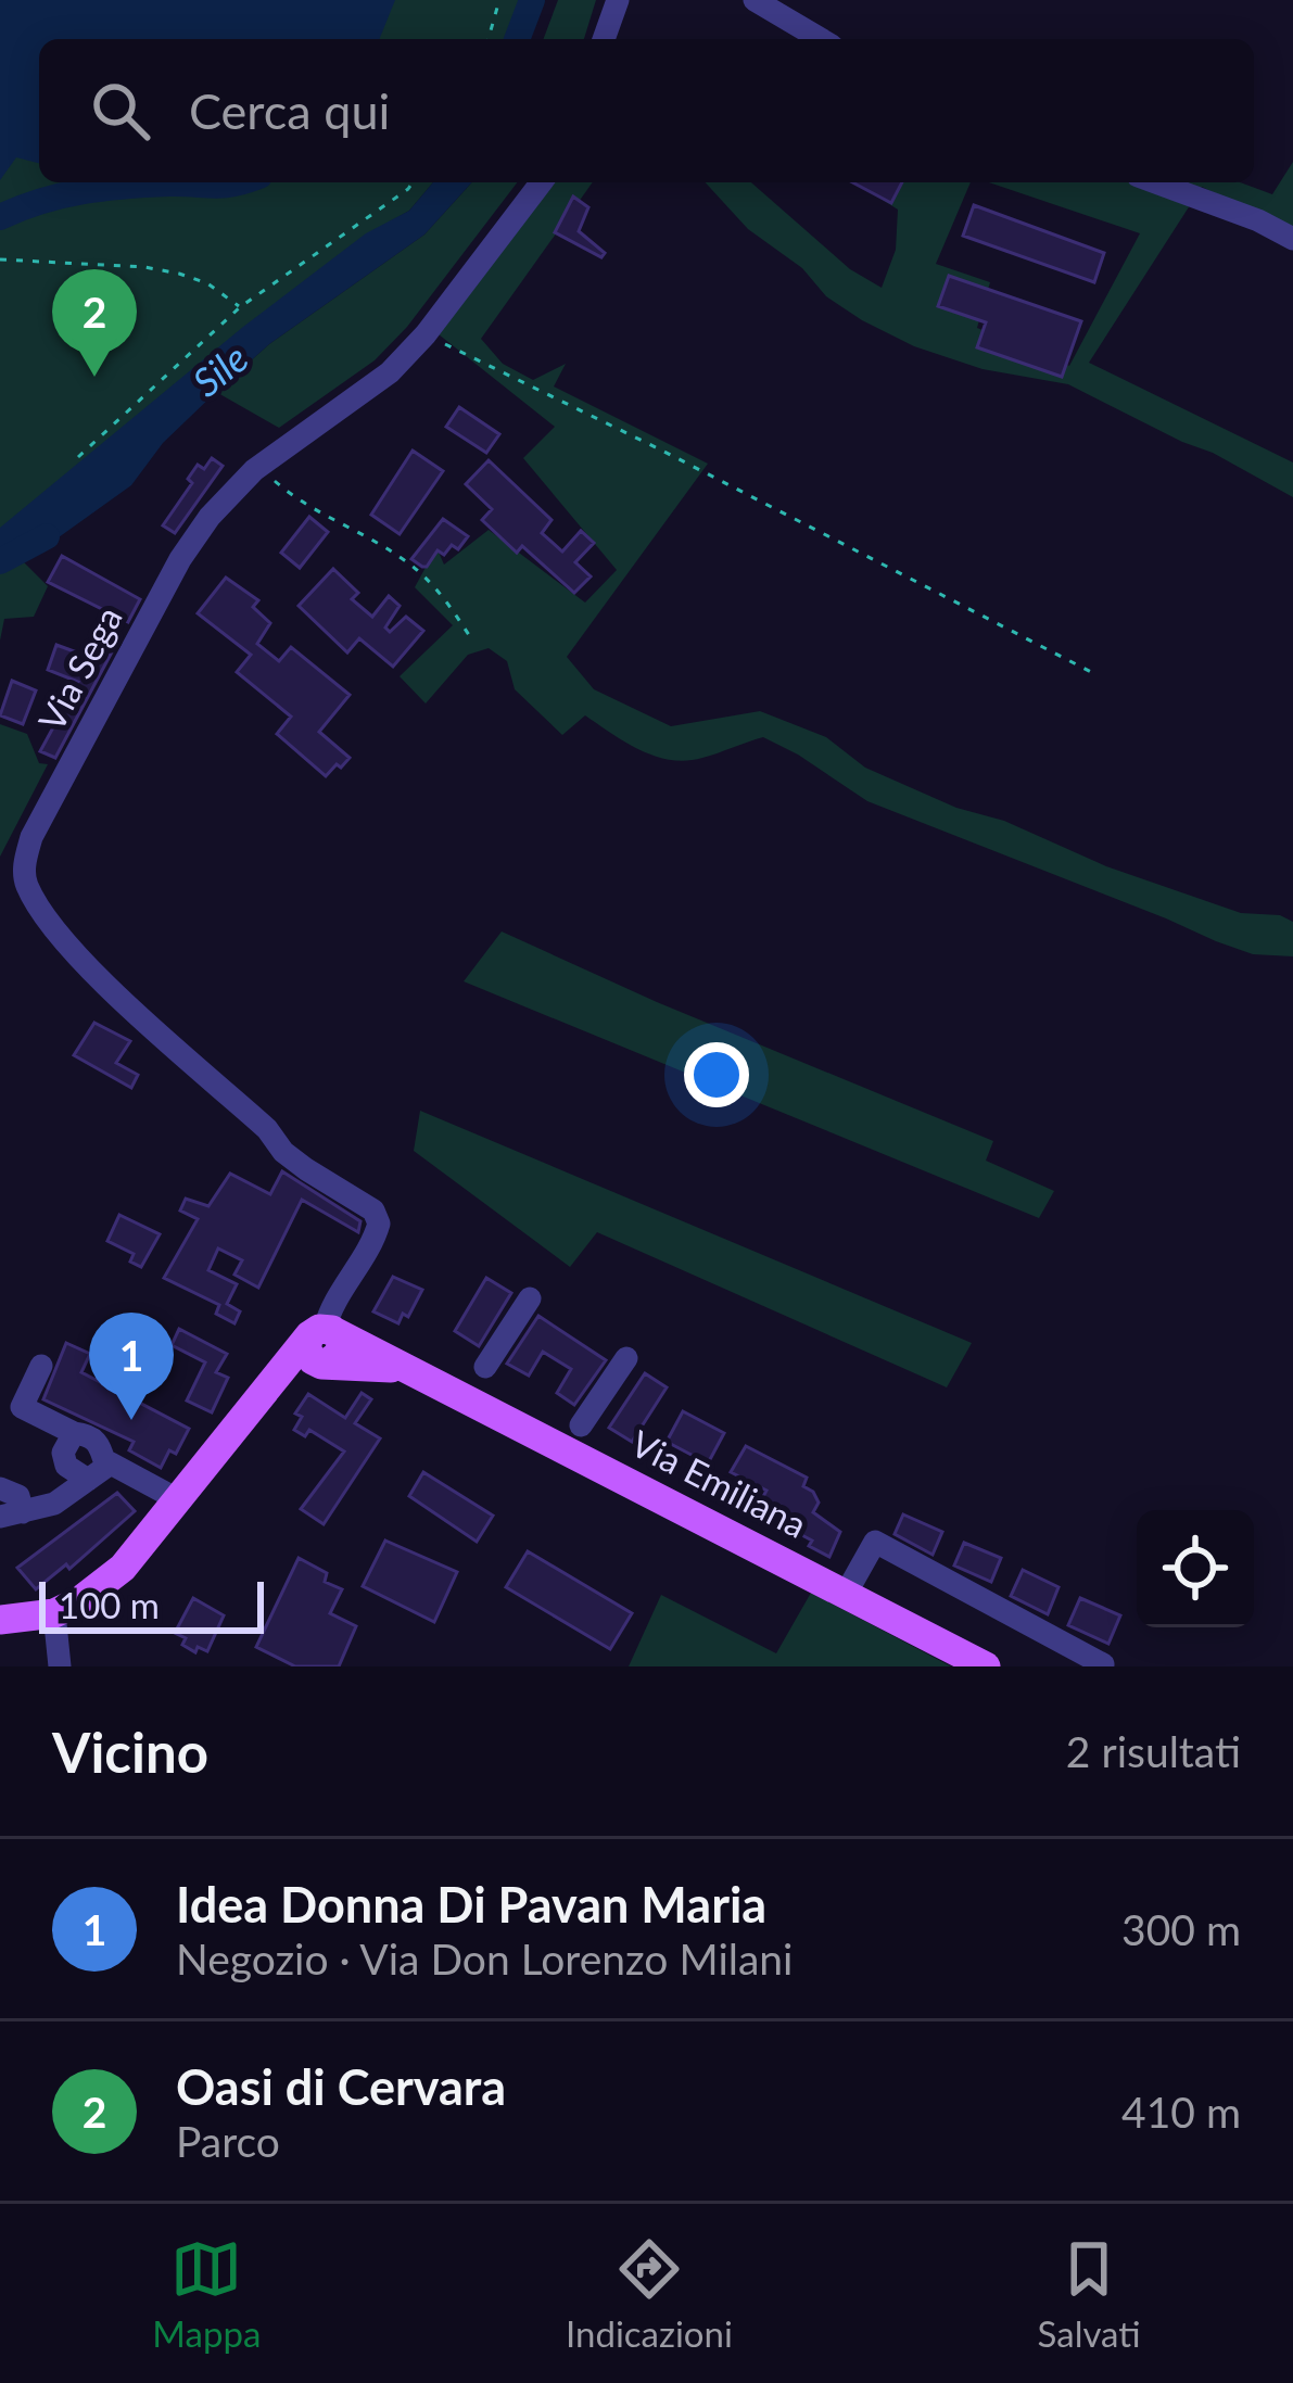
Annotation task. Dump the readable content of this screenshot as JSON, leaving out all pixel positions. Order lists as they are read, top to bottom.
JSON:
{
  "streets": {
    "main road": ["Via Emiliana"],
    "street": ["Via Sega"]
  },
  "crossings": [
    ["Via Sega", "Via Emiliana"]
  ],
  "water": ["Sile"],
  "scale_bar": "100 m",
  "page": {
    "search": "Cerca qui",
    "pins": ["2", "1"],
    "scale": "100 m",
    "heading": ["Vicino", "2 risultati"],
    "list": [
      {
        "mark": "1",
        "name": "Idea Donna Di Pavan Maria",
        "note": "Negozio · Via Don Lorenzo Milani",
        "value": "300 m"
      },
      {
        "mark": "2",
        "name": "Oasi di Cervara",
        "note": "Parco",
        "value": "410 m"
      }
    ],
    "nav": ["Mappa", "Indicazioni", "Salvati"]
  }
}
